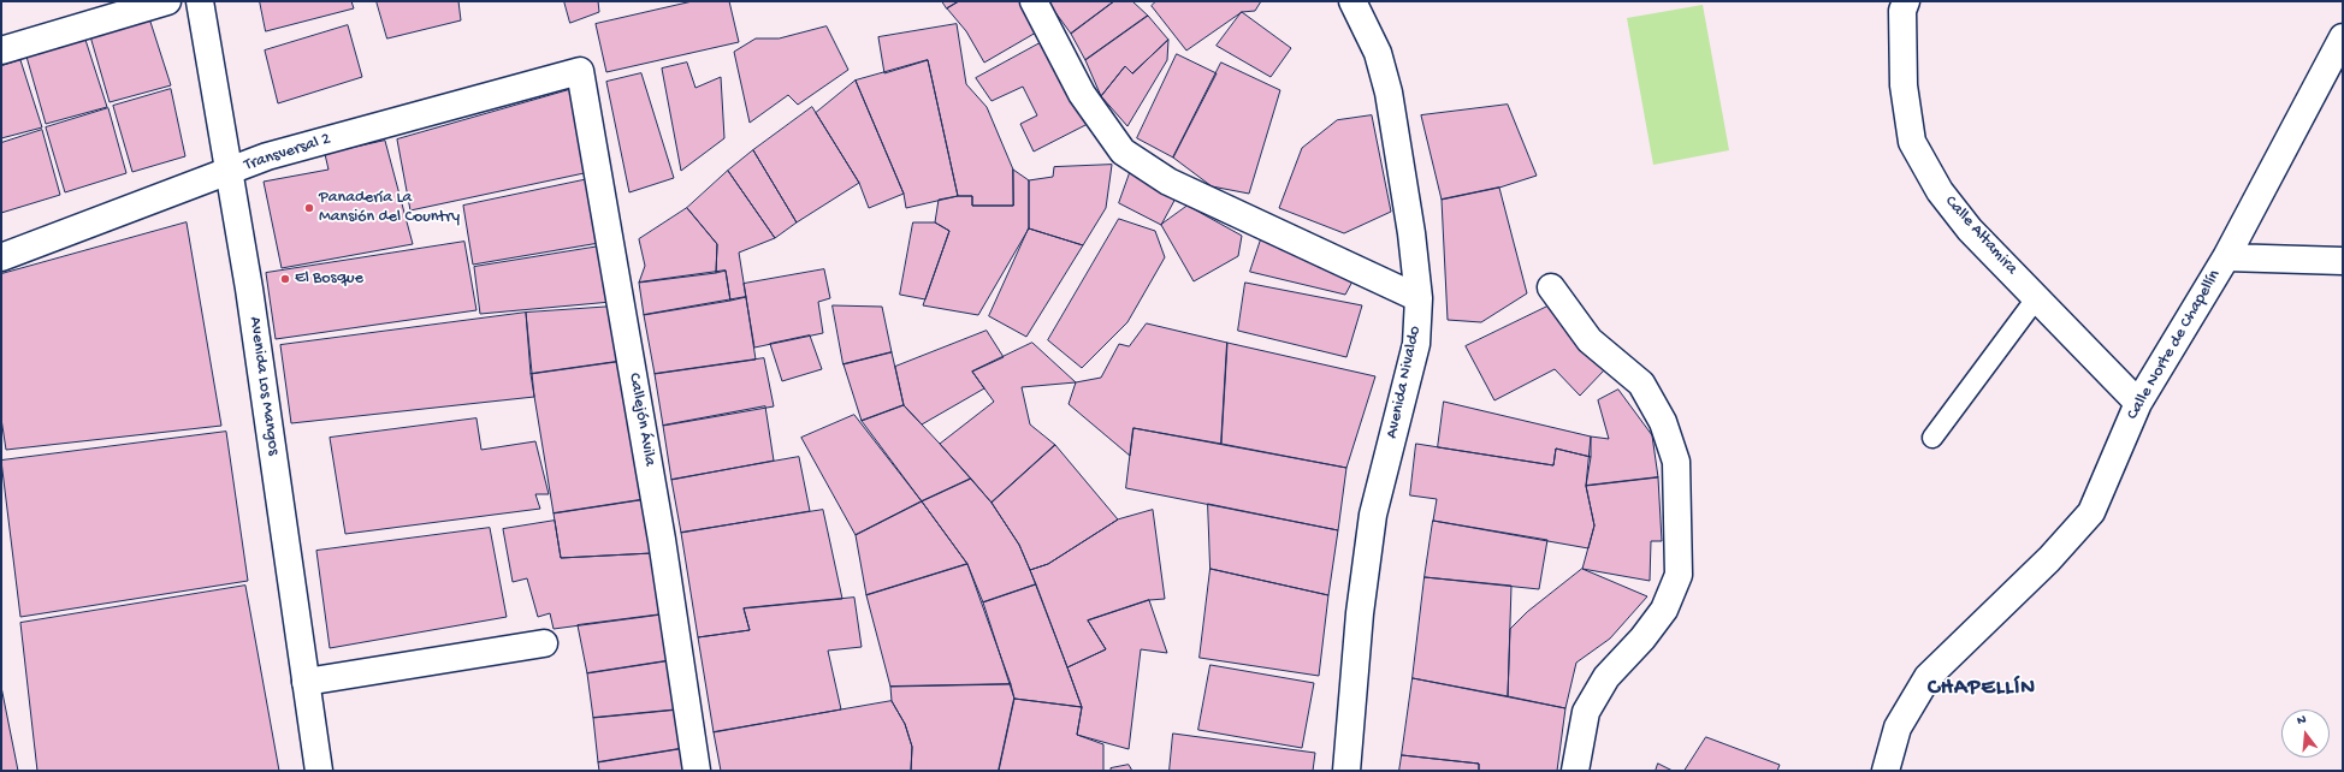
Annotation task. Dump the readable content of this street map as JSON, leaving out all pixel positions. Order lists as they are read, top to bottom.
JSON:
{
  "streets": {
    "street": [
      "Transversal 2",
      "Calle Altamira",
      "Calle Norte de Chapellín",
      "Avenida Nivaldo",
      "Avenida Los Mangos",
      "Callejón Ávila"
    ]
  },
  "crossings": [
    ["Transversal 2", "Avenida Los Mangos"],
    ["Transversal 2", "Callejón Ávila"],
    ["Calle Altamira", "Calle Norte de Chapellín"]
  ],
  "districts": ["CHAPELLÍN"],
  "places": ["Panadería La Mansión del Country", "El Bosque"],
  "north": "top"
}
